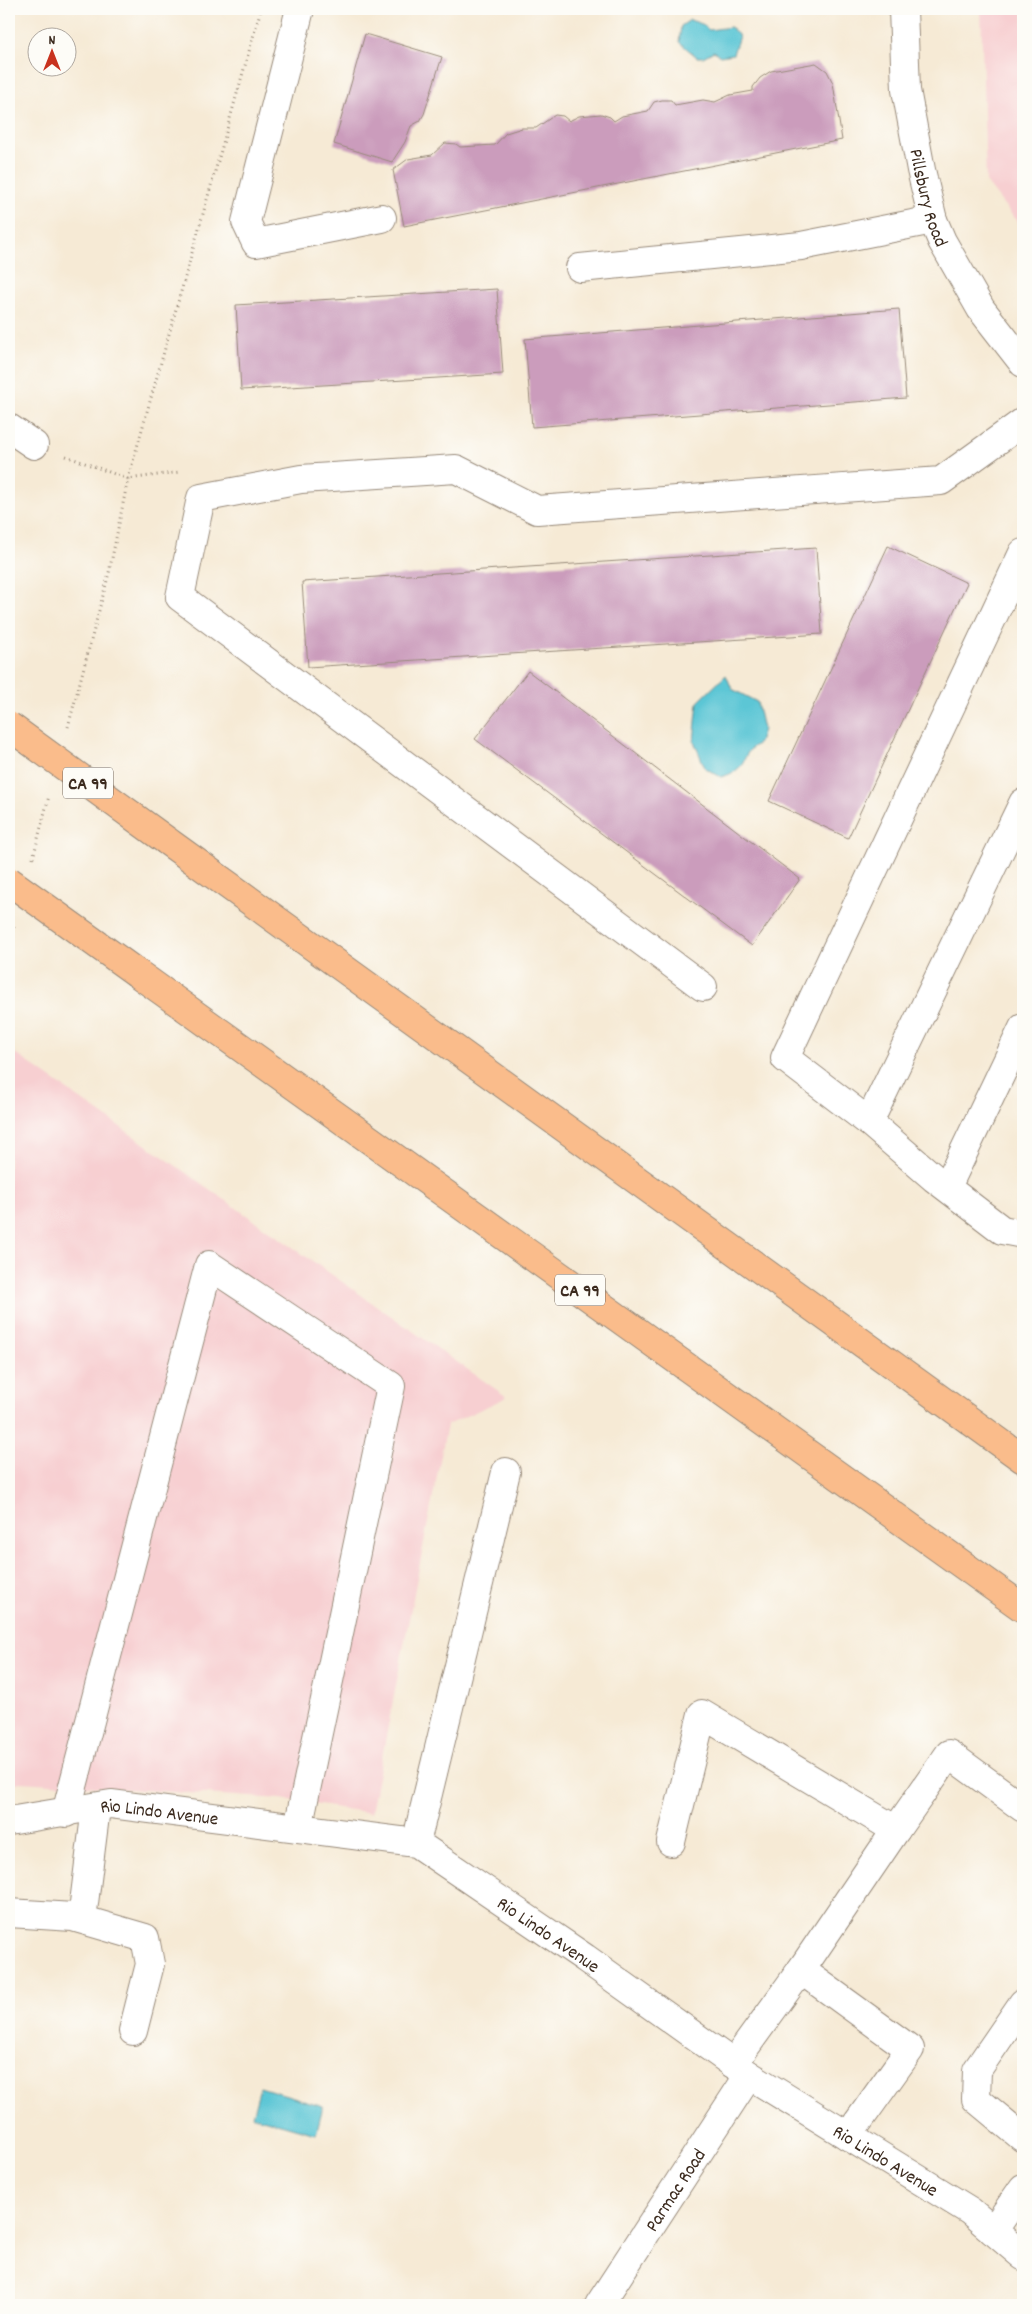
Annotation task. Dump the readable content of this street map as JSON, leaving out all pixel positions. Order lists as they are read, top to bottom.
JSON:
{
  "streets": {
    "highway": ["CA 99"],
    "street": ["Pillsbury Road", "Rio Lindo Avenue", "Parmac Road"]
  },
  "crossings": [
    ["Rio Lindo Avenue", "Parmac Road"]
  ],
  "north": "top"
}
